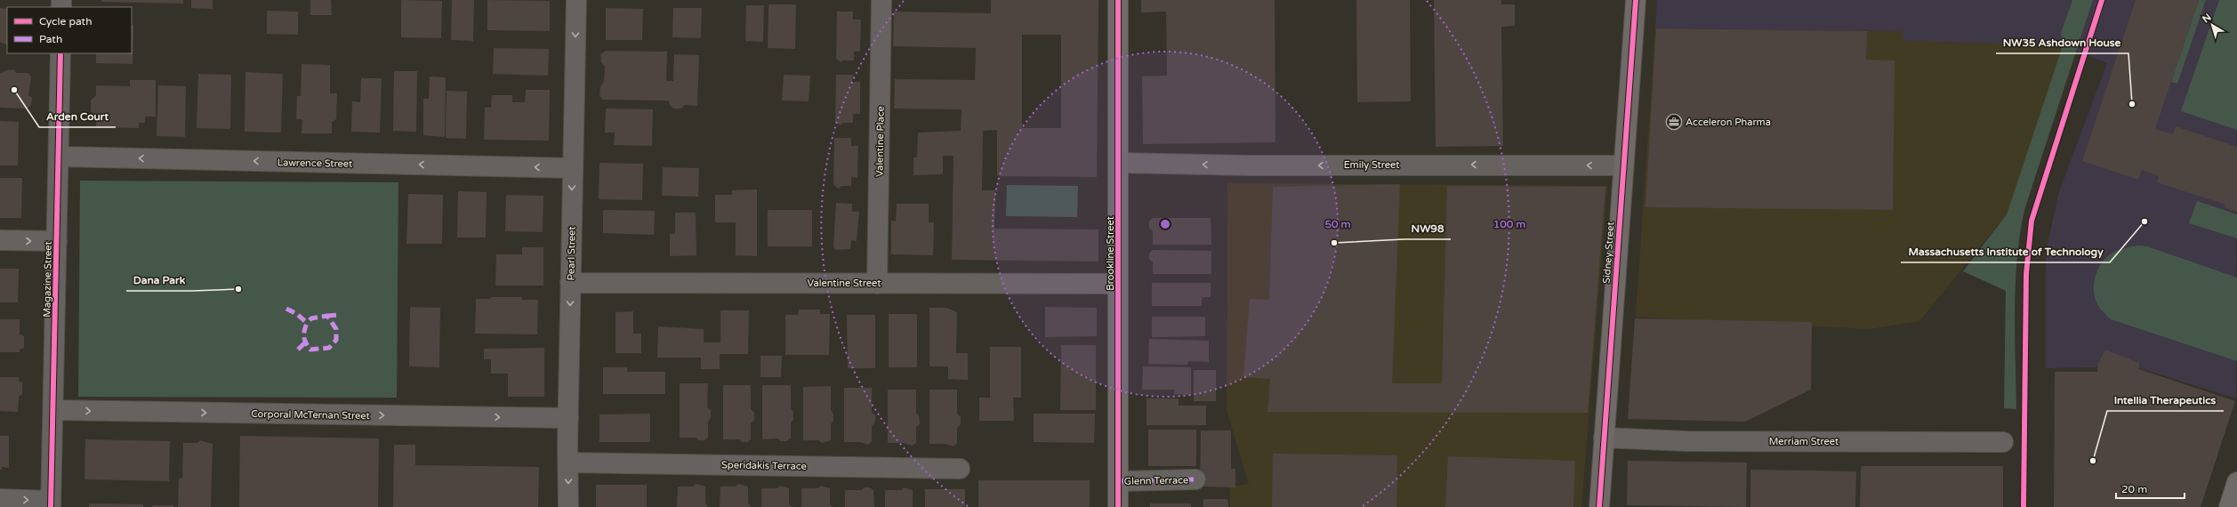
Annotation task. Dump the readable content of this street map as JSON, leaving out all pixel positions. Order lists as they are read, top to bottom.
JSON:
{
  "streets": {
    "main road": ["Sidney Street", "Brookline Street"],
    "street": [
      "Valentine Place",
      "Lawrence Street",
      "Emily Street",
      "Pearl Street",
      "Magazine Street",
      "Valentine Street",
      "Corporal McTernan Street",
      "Merriam Street",
      "Speridakis Terrace",
      "Glenn Terrace"
    ]
  },
  "crossings": [
    ["Valentine Place", "Valentine Street"],
    ["Lawrence Street", "Pearl Street"],
    ["Lawrence Street", "Magazine Street"],
    ["Emily Street", "Sidney Street"],
    ["Emily Street", "Brookline Street"],
    ["Sidney Street", "Merriam Street"],
    ["Pearl Street", "Valentine Street"],
    ["Pearl Street", "Corporal McTernan Street"],
    ["Pearl Street", "Speridakis Terrace"],
    ["Brookline Street", "Valentine Street"],
    ["Brookline Street", "Glenn Terrace"],
    ["Magazine Street", "Corporal McTernan Street"]
  ],
  "one_way": [
    "Lawrence Street",
    "Emily Street",
    "Pearl Street",
    "Corporal McTernan Street"
  ],
  "places": {
    "other": [
      "Arden Court",
      "NW35 Ashdown House",
      "Massachusetts Institute of Technology",
      "NW98",
      "Dana Park",
      "Intellia Therapeutics"
    ],
    "office": ["Acceleron Pharma"]
  },
  "legend": ["Cycle path", "Path"],
  "scale_bar": "20 m",
  "north": "top left",
  "rings": ["50 m", "100 m"]
}
